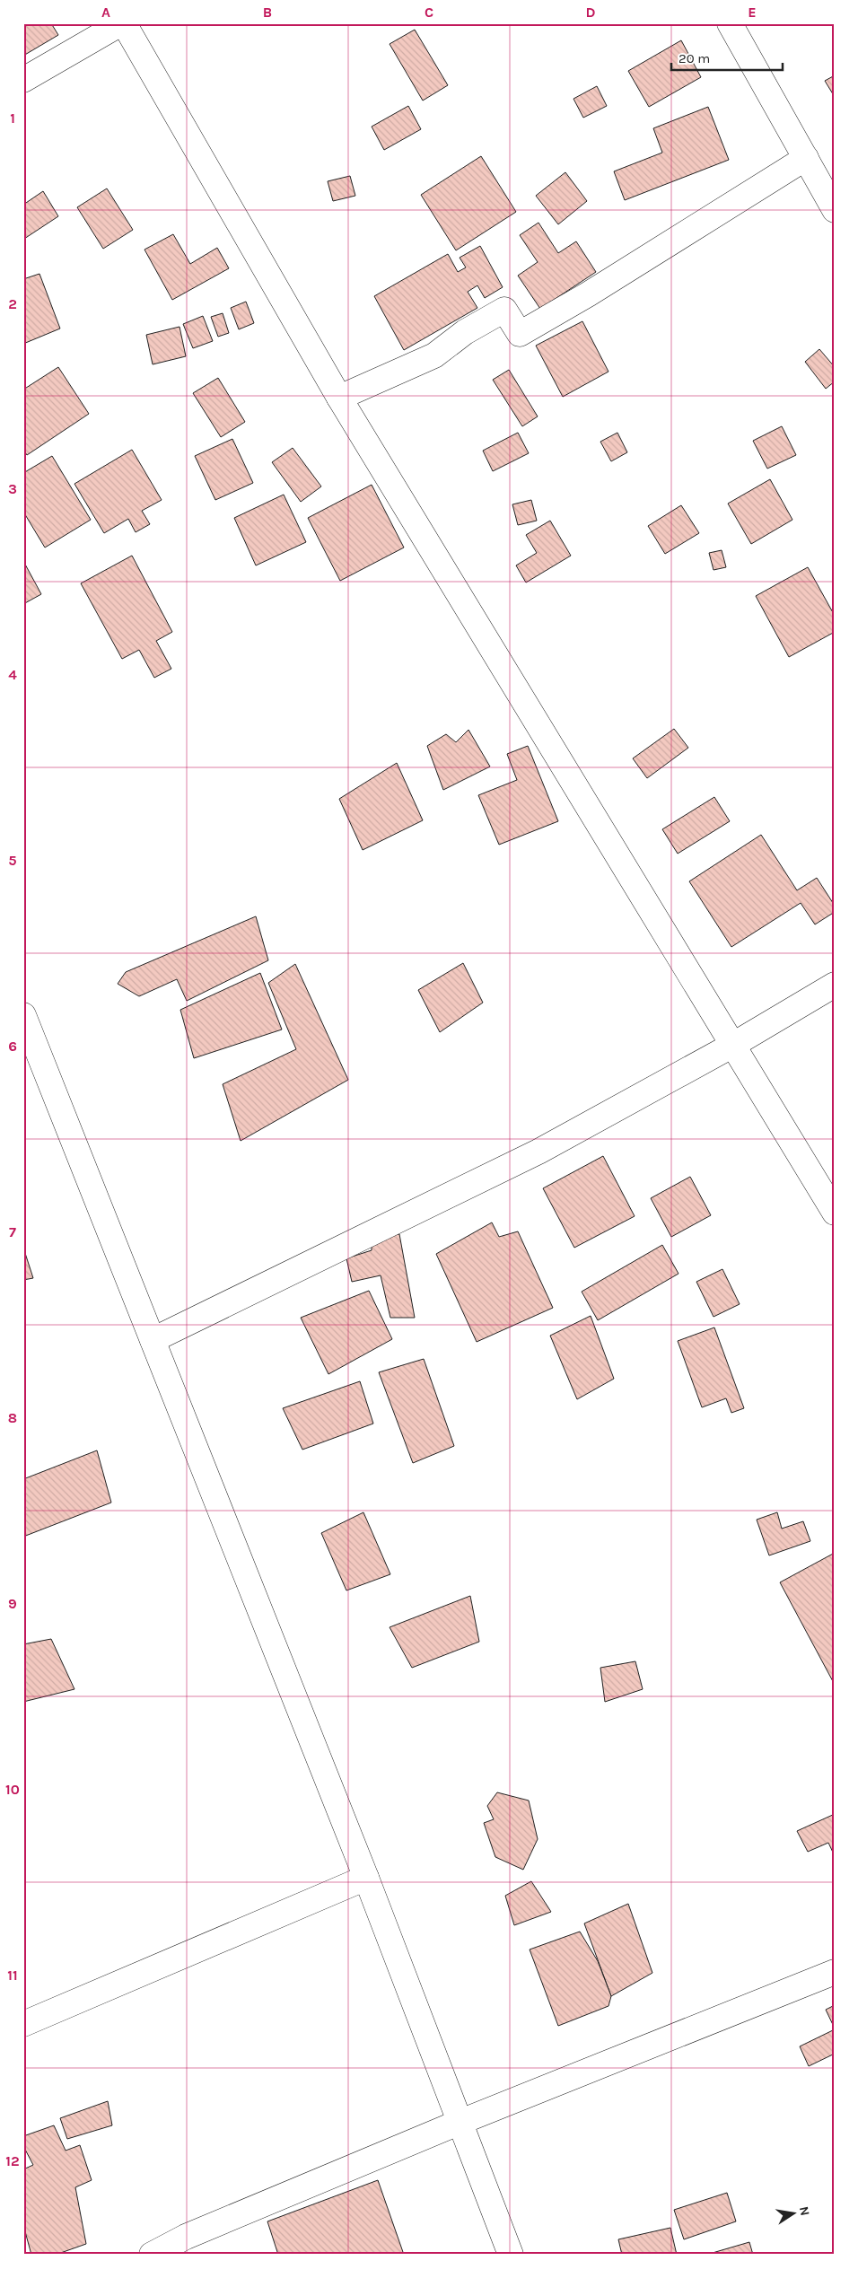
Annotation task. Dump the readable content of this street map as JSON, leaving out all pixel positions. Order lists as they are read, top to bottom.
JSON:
{
  "scale_bar": "20 m",
  "north": "right",
  "grid": {
    "columns": [
      "A",
      "B",
      "C",
      "D",
      "E"
    ],
    "rows": [
      "1",
      "2",
      "3",
      "4",
      "5",
      "6",
      "7",
      "8",
      "9",
      "10",
      "11",
      "12"
    ]
  }
}
